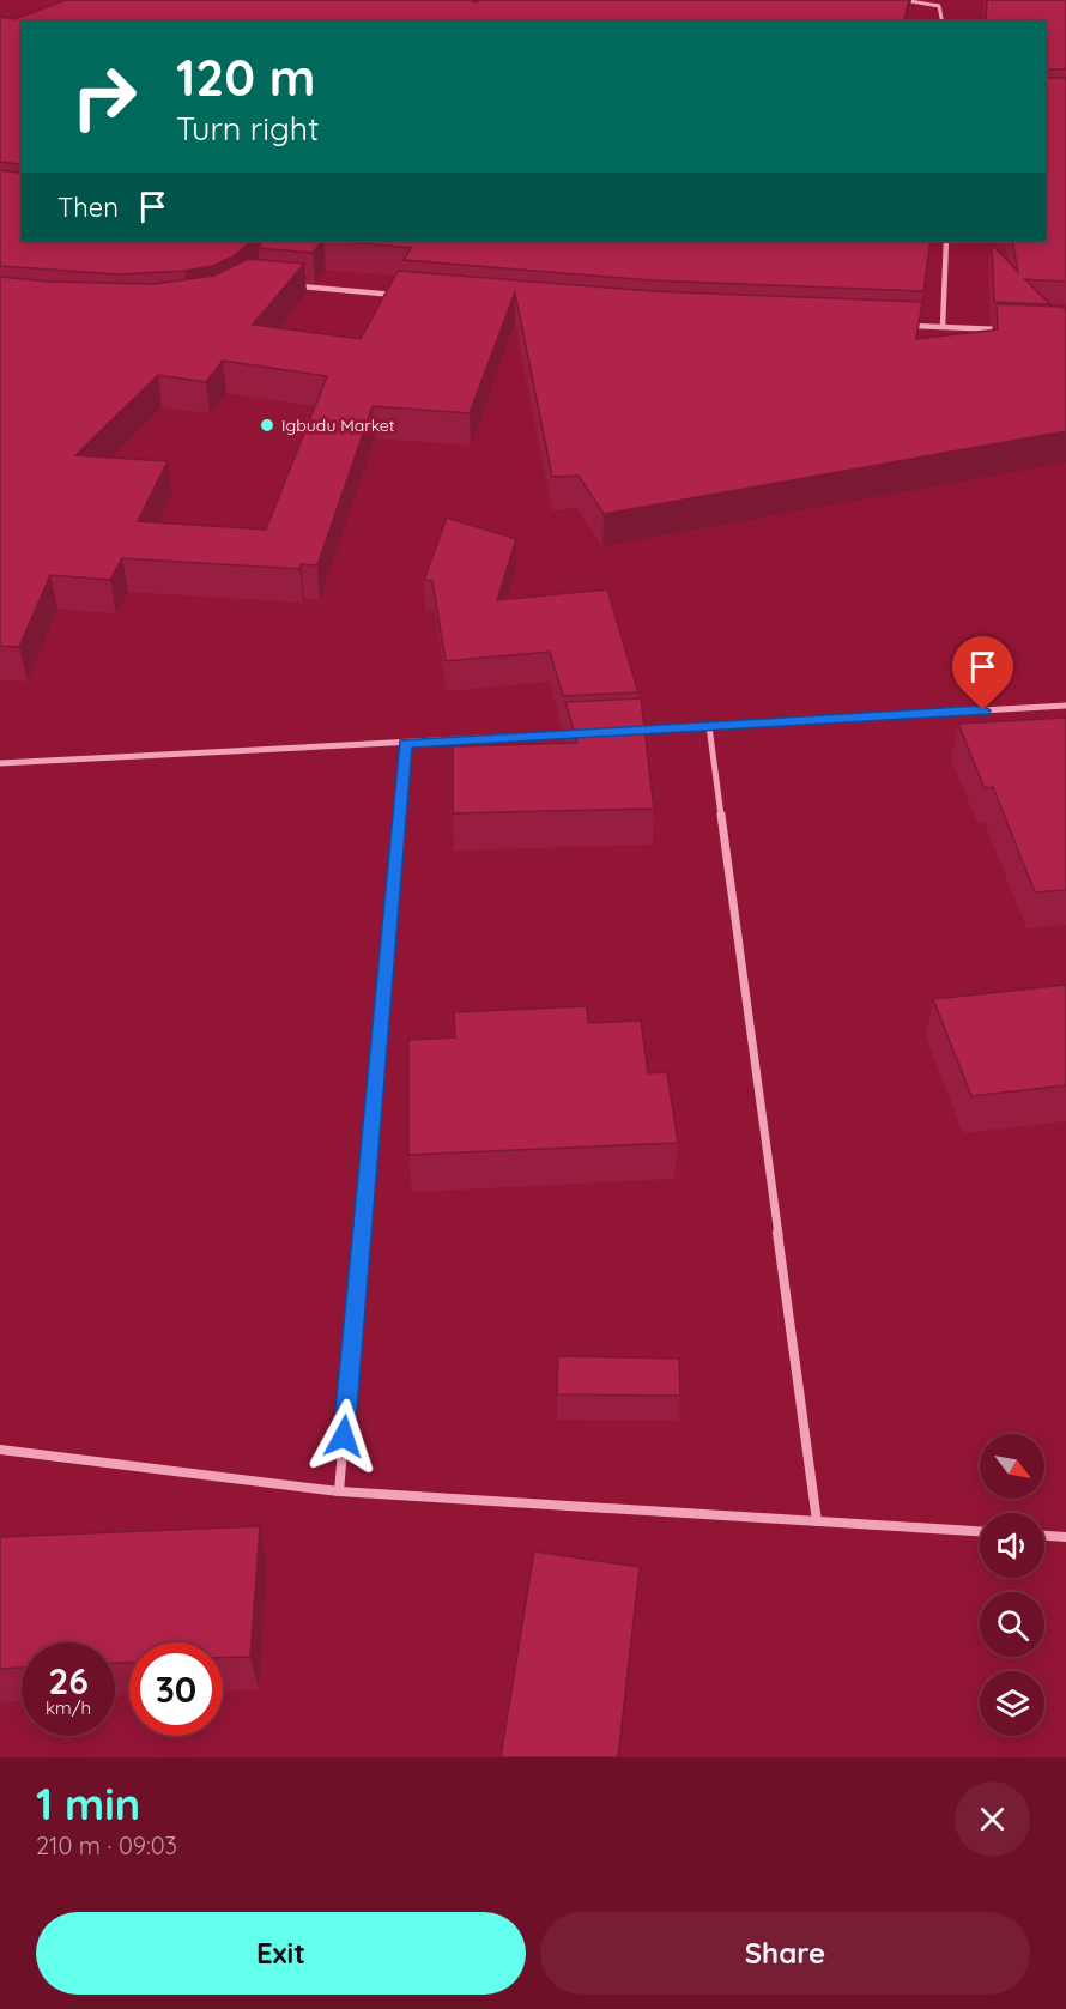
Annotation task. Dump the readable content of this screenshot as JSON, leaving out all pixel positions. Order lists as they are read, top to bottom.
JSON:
{
  "places": ["Igbudu Market"],
  "north": "bottom right",
  "page": {
    "turn": ["120 m", "Turn right"],
    "then": "Then",
    "speed": "26 km/h",
    "limit": "30",
    "heading": ["1 min", "210 m · 09:03"],
    "buttons": ["Exit", "Share"]
  }
}
